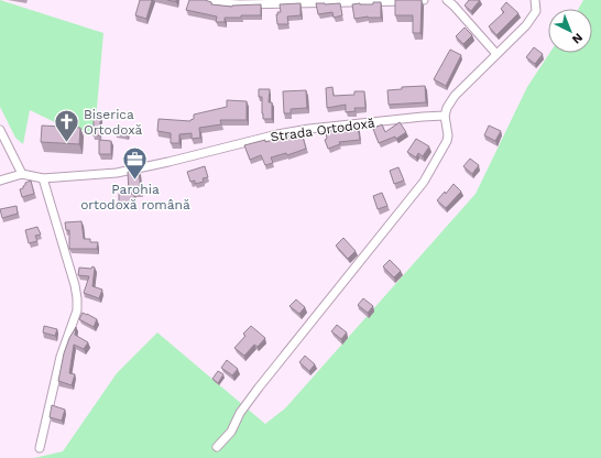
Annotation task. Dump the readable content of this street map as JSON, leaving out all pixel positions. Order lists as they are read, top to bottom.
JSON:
{
  "streets": {
    "street": ["Strada Ortodoxă"]
  },
  "places": {
    "church": ["Biserica Ortodoxă"],
    "office": ["Parohia ortodoxă română"]
  },
  "north": "bottom right"
}
